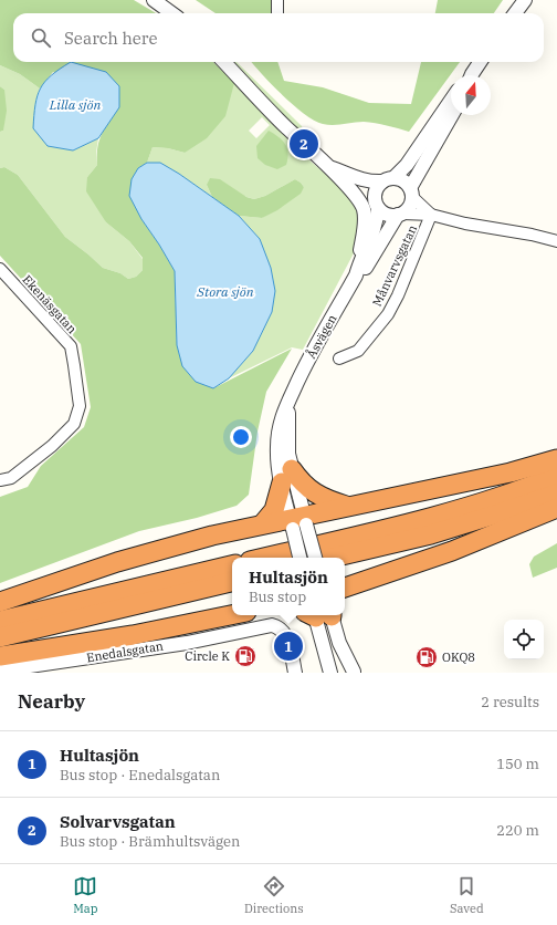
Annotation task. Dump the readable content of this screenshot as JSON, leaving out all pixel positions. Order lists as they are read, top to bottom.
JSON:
{
  "streets": {
    "street": [
      "Månvarvsgatan",
      "Ekenäsgatan",
      "Åsvägen",
      "Enedalsgatan"
    ]
  },
  "water": ["Lilla sjön", "Stora sjön"],
  "places": {
    "fuel station": ["Circle K", "OKQ8"]
  },
  "north": "top",
  "page": {
    "search": "Search here",
    "pins": ["2", "1"],
    "popup": ["Hultasjön", "Bus stop"],
    "heading": ["Nearby", "2 results"],
    "list": [
      {
        "mark": "1",
        "name": "Hultasjön",
        "note": "Bus stop · Enedalsgatan",
        "value": "150 m"
      },
      {
        "mark": "2",
        "name": "Solvarvsgatan",
        "note": "Bus stop · Brämhultsvägen",
        "value": "220 m"
      }
    ],
    "nav": ["Map", "Directions", "Saved"]
  }
}
